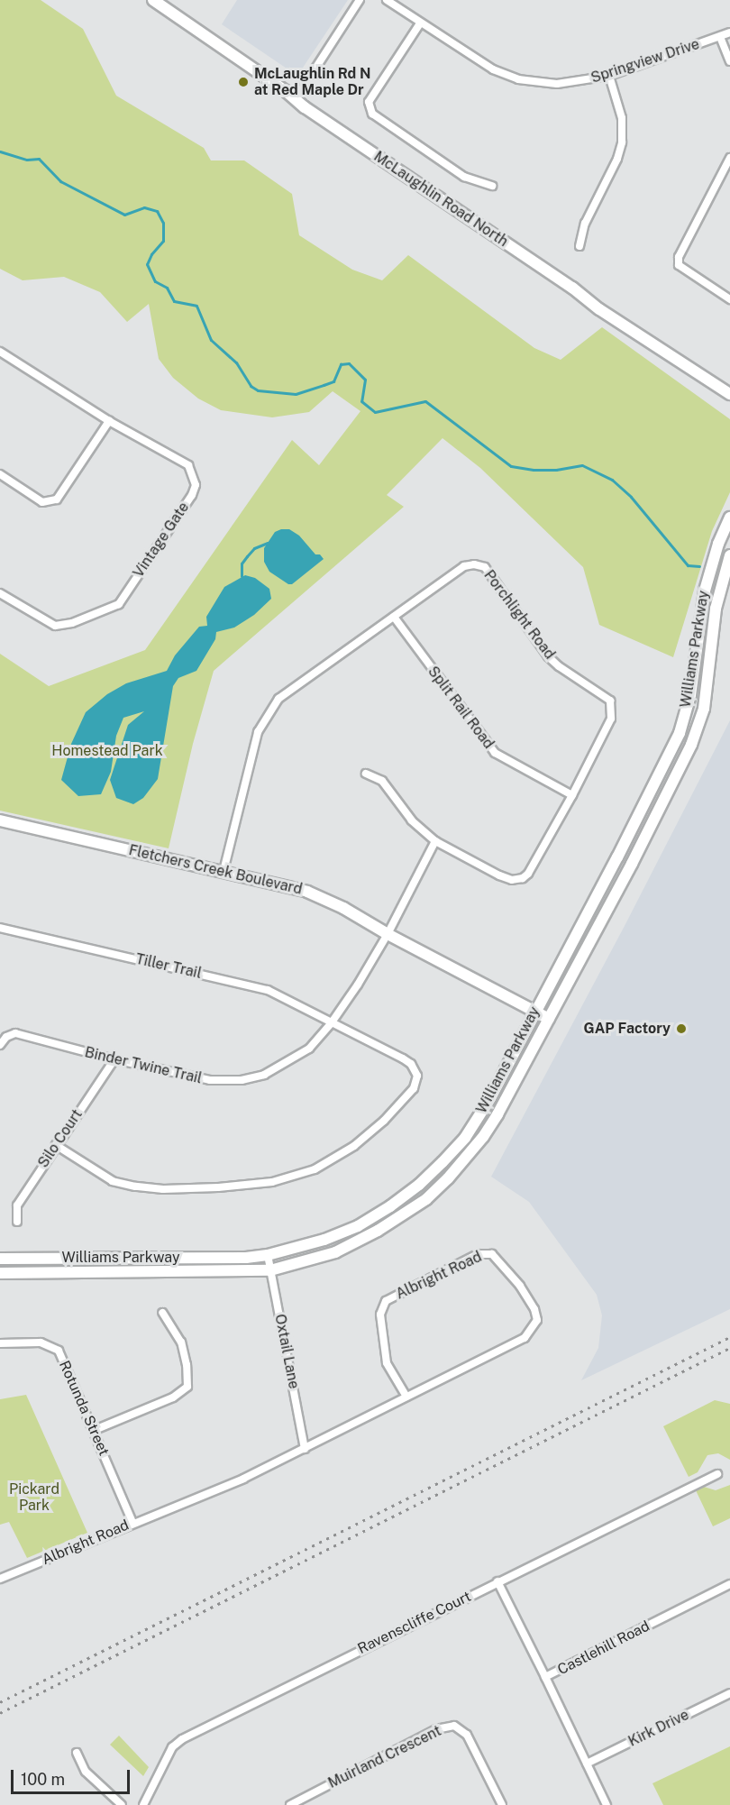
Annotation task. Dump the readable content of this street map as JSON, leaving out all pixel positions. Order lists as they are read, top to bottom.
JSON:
{
  "streets": {
    "main road": ["McLaughlin Road North", "Williams Parkway", "Fletchers Creek Boulevard"],
    "street": [
      "Springview Drive",
      "Vintage Gate",
      "Porchlight Road",
      "Split Rail Road",
      "Tiller Trail",
      "Binder Twine Trail",
      "Silo Court",
      "Albright Road",
      "Oxtail Lane",
      "Rotunda Street",
      "Ravenscliffe Court",
      "Castlehill Road",
      "Kirk Drive",
      "Muirland Crescent"
    ]
  },
  "crossings": [
    ["Porchlight Road", "Split Rail Road"],
    ["Porchlight Road", "Fletchers Creek Boulevard"],
    ["Porchlight Road", "Binder Twine Trail"],
    ["Williams Parkway", "Fletchers Creek Boulevard"],
    ["Williams Parkway", "Oxtail Lane"],
    ["Fletchers Creek Boulevard", "Binder Twine Trail"],
    ["Tiller Trail", "Binder Twine Trail"],
    ["Tiller Trail", "Silo Court"],
    ["Binder Twine Trail", "Silo Court"],
    ["Albright Road", "Oxtail Lane"],
    ["Albright Road", "Rotunda Street"],
    ["Castlehill Road", "Kirk Drive"]
  ],
  "parks": ["Homestead Park", "Pickard Park"],
  "places": ["McLaughlin Rd N at Red Maple Dr", "GAP Factory"],
  "scale_bar": "100 m"
}
